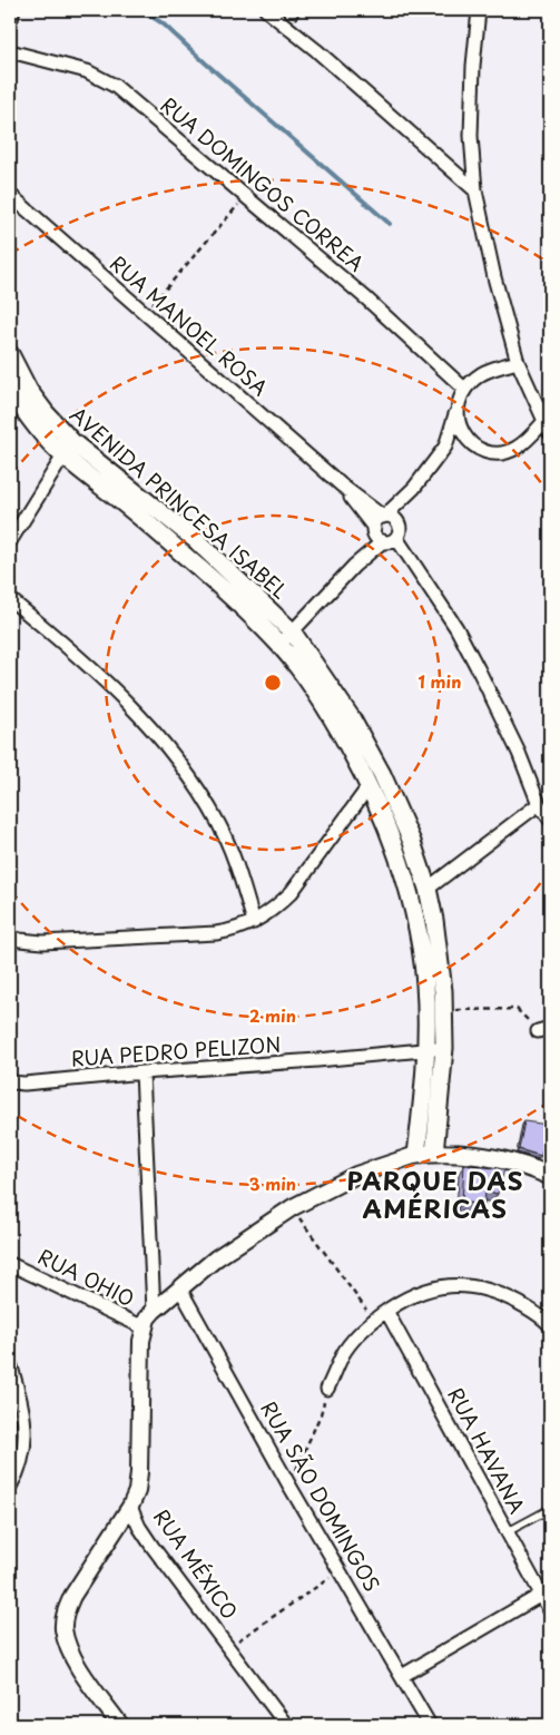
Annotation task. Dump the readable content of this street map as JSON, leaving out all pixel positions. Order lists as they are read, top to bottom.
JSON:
{
  "streets": {
    "main road": ["AVENIDA PRINCESA ISABEL"],
    "street": [
      "RUA DOMINGOS CORREA",
      "RUA MANOEL ROSA",
      "RUA PEDRO PELIZON",
      "RUA OHIO",
      "RUA HAVANA",
      "RUA SÃO DOMINGOS",
      "RUA MÉXICO"
    ]
  },
  "crossings": [
    ["AVENIDA PRINCESA ISABEL", "RUA PEDRO PELIZON"],
    ["RUA OHIO", "RUA MÉXICO"]
  ],
  "districts": ["PARQUE DAS AMÉRICAS"],
  "rings": ["1 min", "2 min", "3 min"]
}
